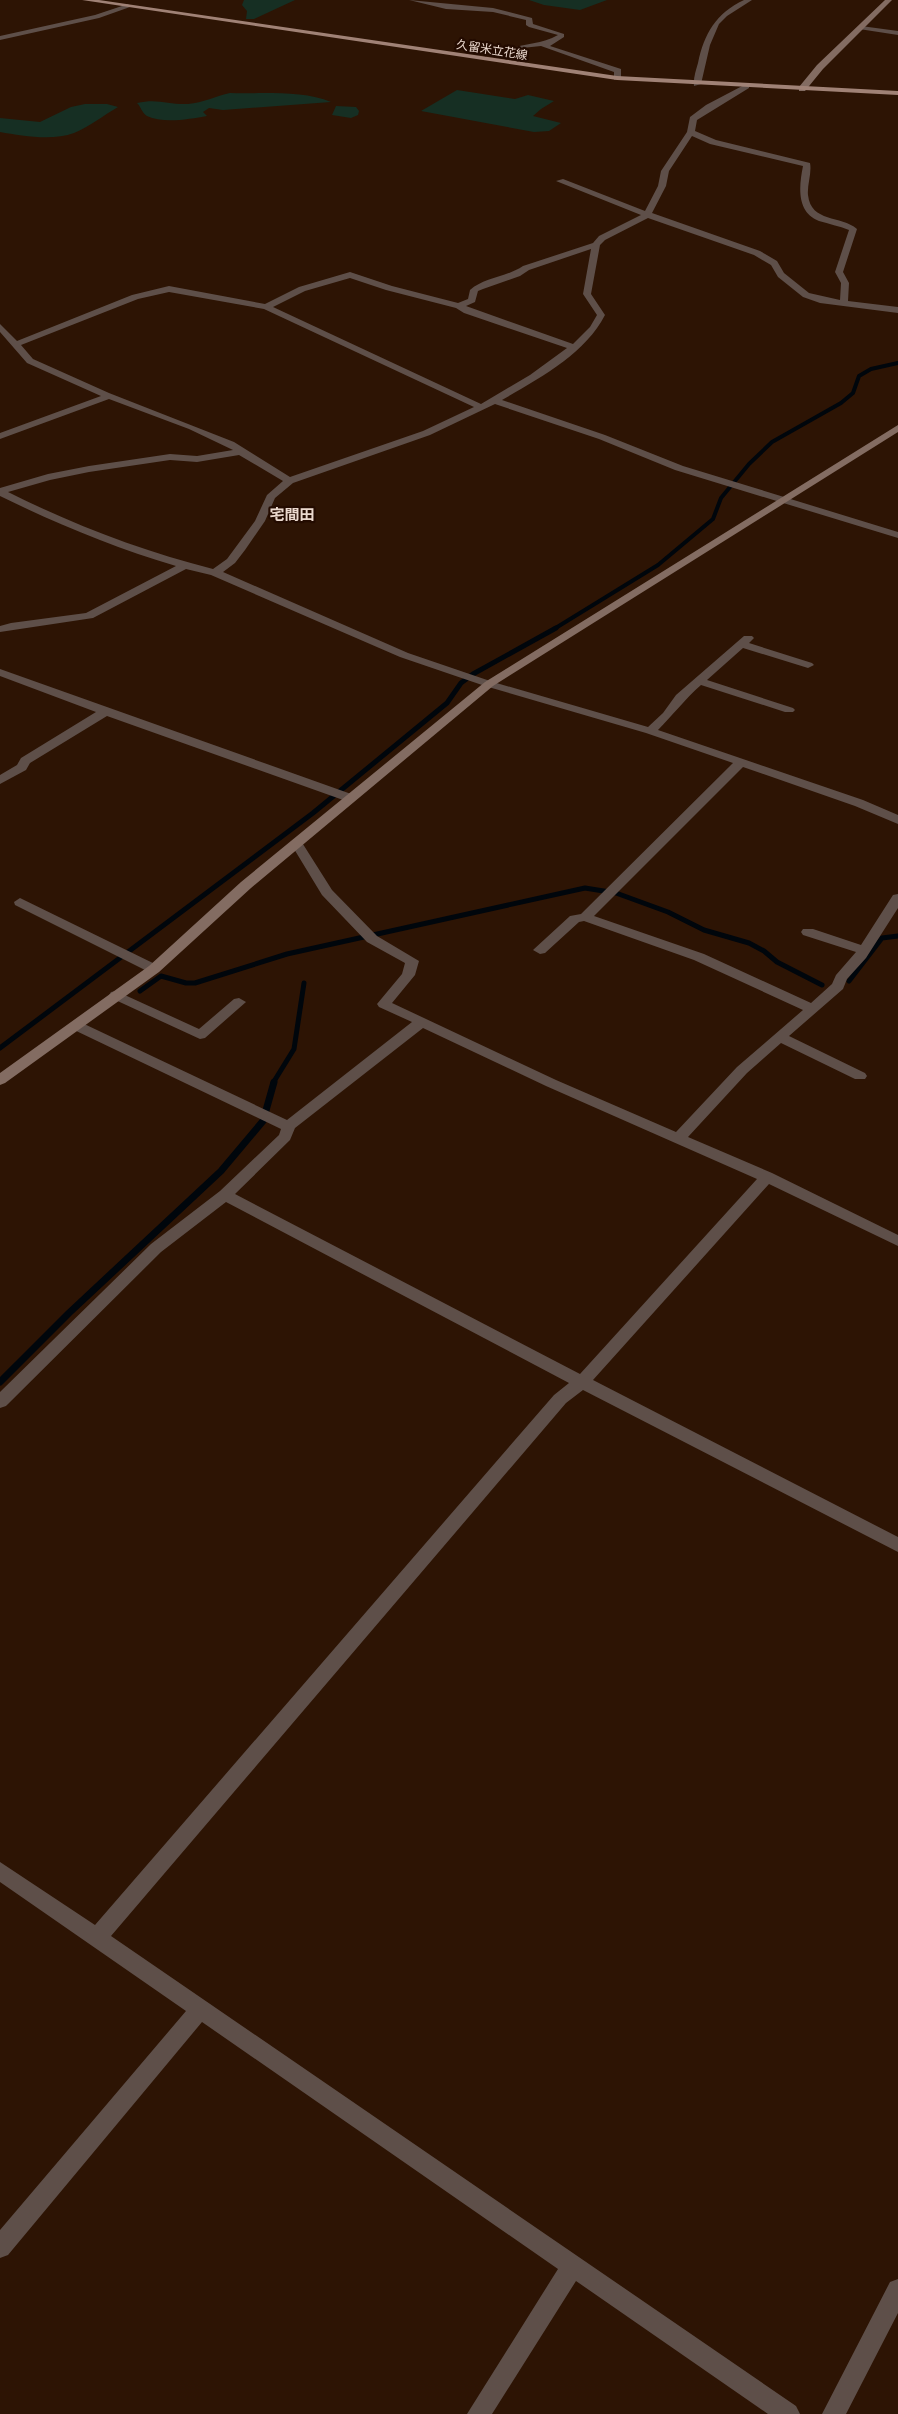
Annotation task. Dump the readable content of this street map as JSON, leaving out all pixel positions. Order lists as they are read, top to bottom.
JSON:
{
  "streets": {
    "main road": ["久留米立花線"]
  },
  "districts": ["宅間田"]
}
